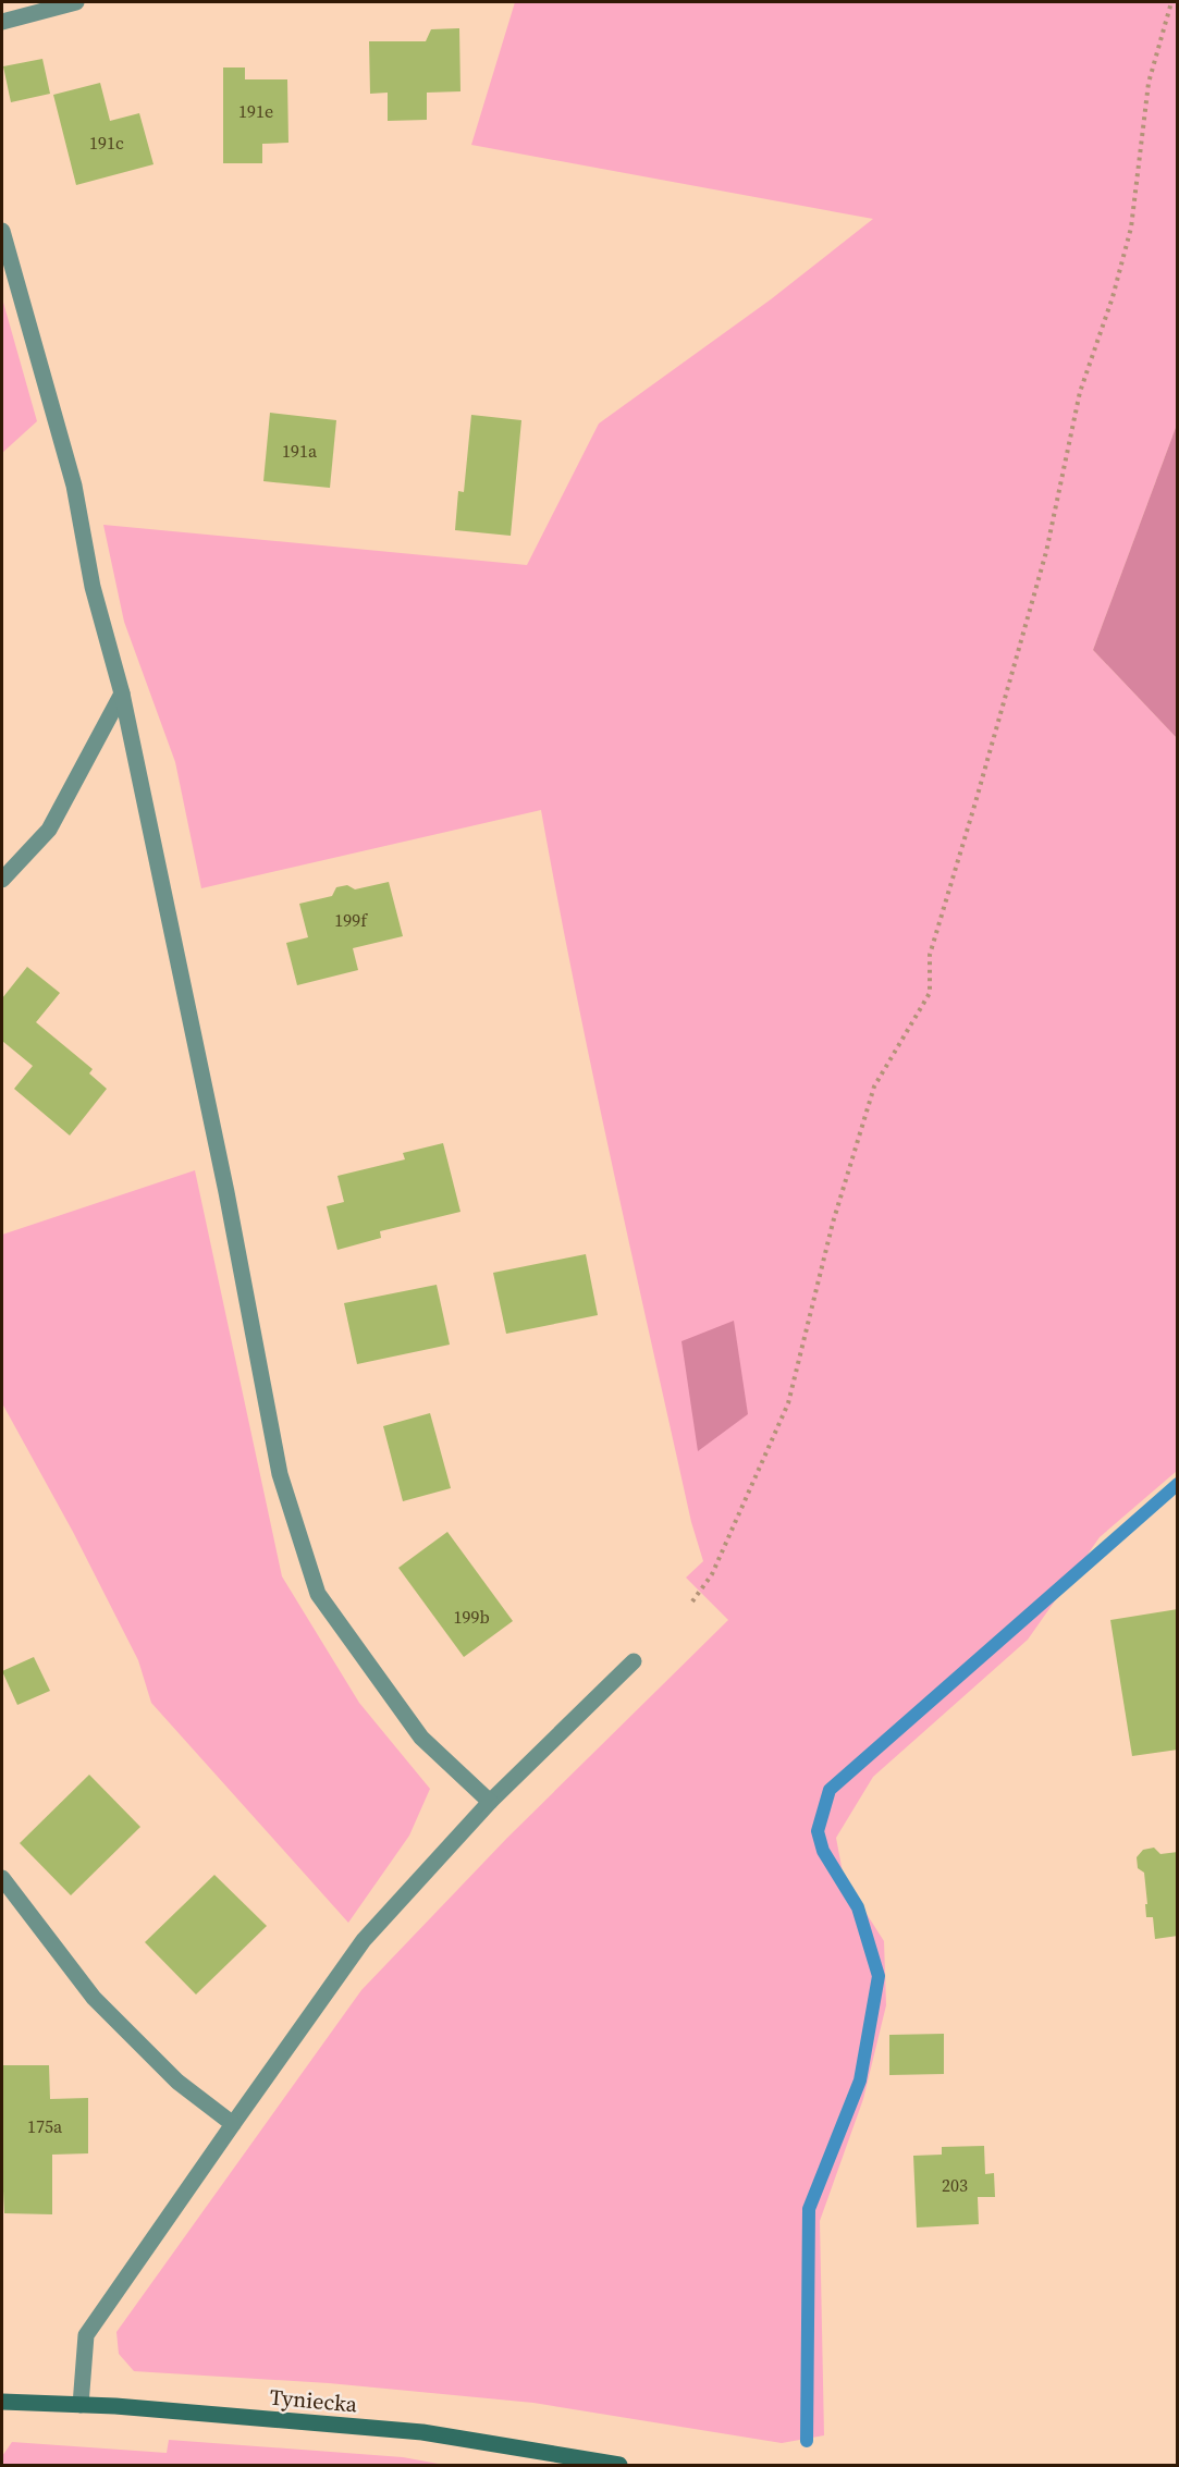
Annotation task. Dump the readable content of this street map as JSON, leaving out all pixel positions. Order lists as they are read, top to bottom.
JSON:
{
  "streets": {
    "street": ["Tyniecka"]
  },
  "house_numbers": [
    "191e",
    "191c",
    "191a",
    "199f",
    "199b",
    "175a",
    "203"
  ]
}
